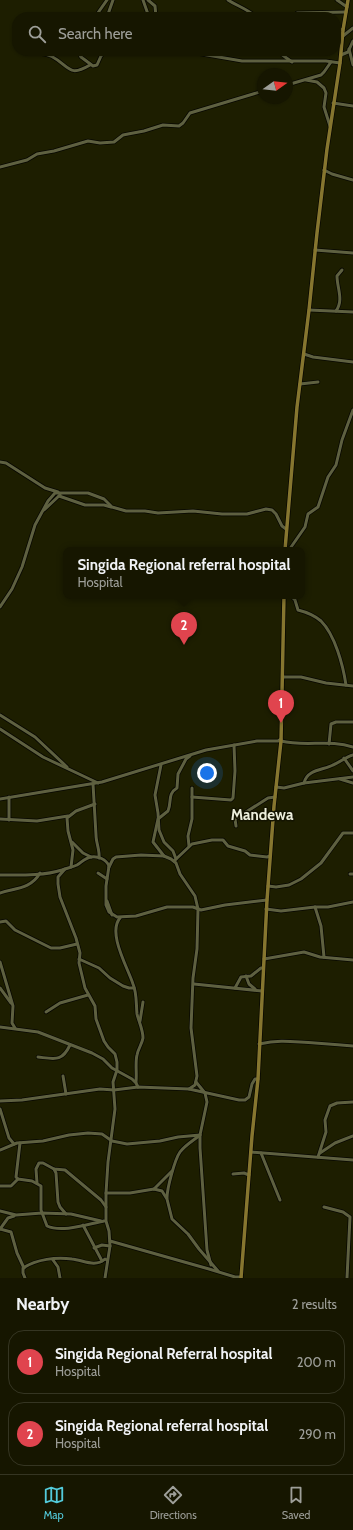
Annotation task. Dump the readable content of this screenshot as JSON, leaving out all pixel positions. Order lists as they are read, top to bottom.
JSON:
{
  "districts": ["Mandewa"],
  "north": "right",
  "page": {
    "search": "Search here",
    "popup": ["Singida Regional referral hospital", "Hospital"],
    "pins": ["2", "1"],
    "heading": ["Nearby", "2 results"],
    "list": [
      {
        "mark": "1",
        "name": "Singida Regional Referral hospital",
        "note": "Hospital",
        "value": "200 m"
      },
      {
        "mark": "2",
        "name": "Singida Regional referral hospital",
        "note": "Hospital",
        "value": "290 m"
      }
    ],
    "nav": ["Map", "Directions", "Saved"]
  }
}
